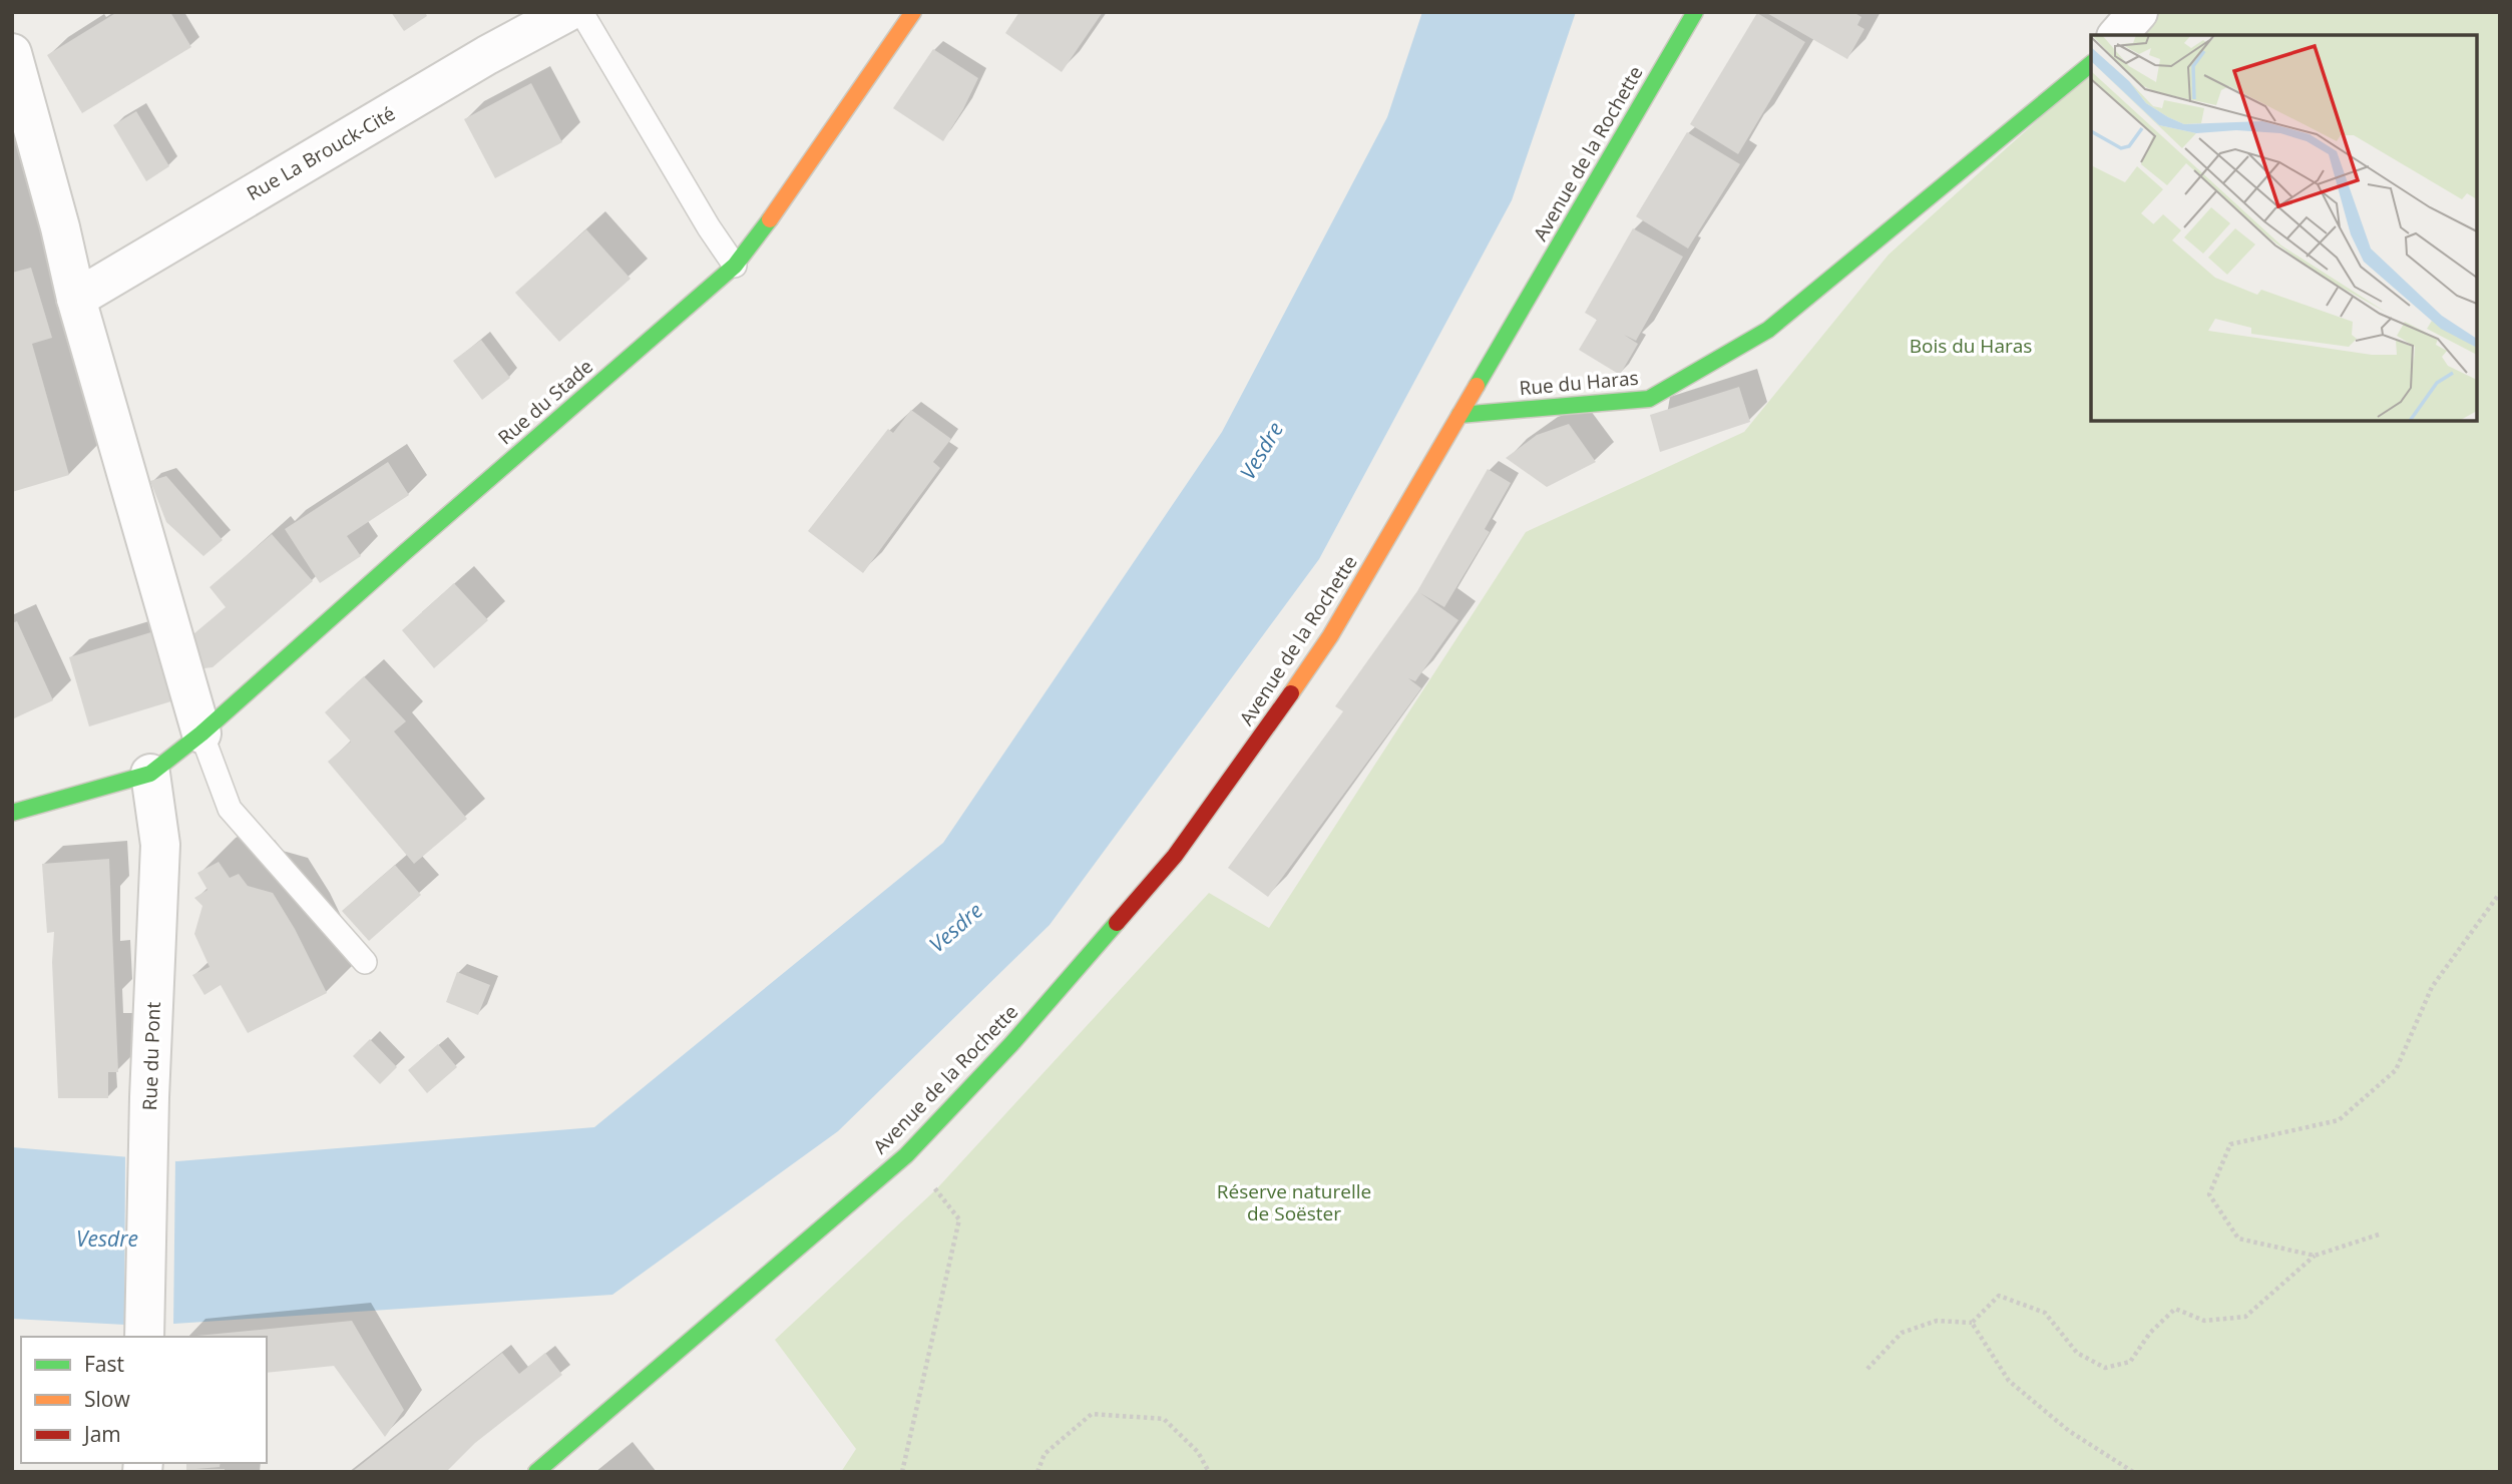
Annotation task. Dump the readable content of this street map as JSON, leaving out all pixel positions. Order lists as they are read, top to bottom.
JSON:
{
  "streets": {
    "street": [
      "Rue La Brouck-Cité",
      "Avenue de la Rochette",
      "Rue du Haras",
      "Rue du Stade",
      "Rue du Pont"
    ]
  },
  "crossings": [
    ["Avenue de la Rochette", "Rue du Haras"],
    ["Rue du Stade", "Rue du Pont"]
  ],
  "water": ["Vesdre"],
  "parks": ["Bois du Haras", "Réserve naturelle de Soëster"],
  "legend": ["Fast", "Slow", "Jam"]
}
